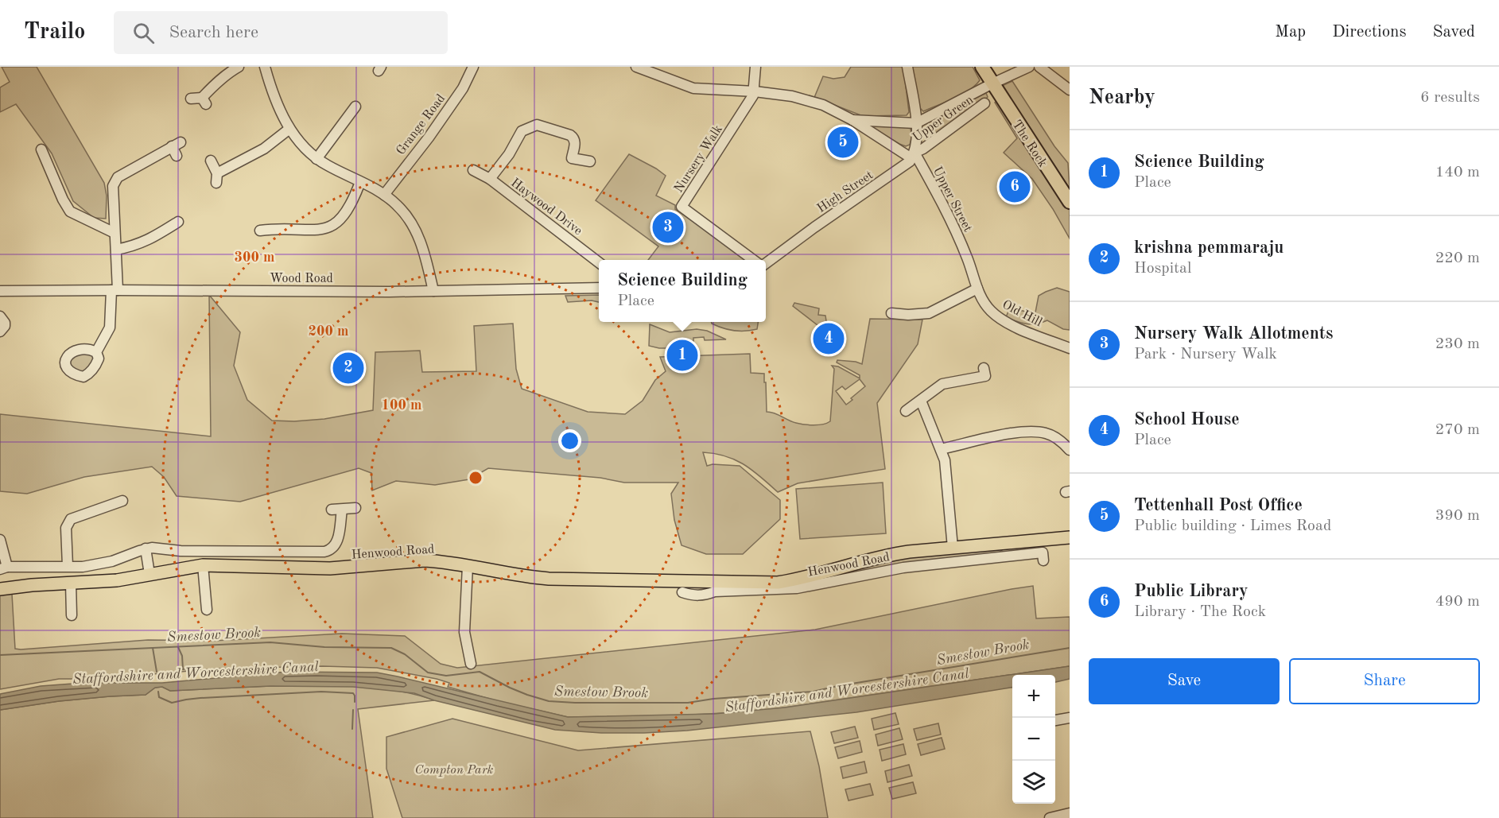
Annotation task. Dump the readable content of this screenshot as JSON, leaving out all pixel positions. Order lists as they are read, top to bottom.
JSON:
{
  "streets": {
    "highway": ["The Rock"],
    "main road": ["Henwood Road"],
    "street": [
      "Upper Green",
      "Grange Road",
      "Nursery Walk",
      "High Street",
      "Upper Street",
      "Haywood Drive",
      "Wood Road",
      "Old Hill"
    ]
  },
  "crossings": [
    ["Upper Green", "The Rock"],
    ["Upper Green", "High Street"],
    ["Upper Green", "Upper Street"],
    ["High Street", "Upper Street"],
    ["Upper Street", "Old Hill"]
  ],
  "water": ["Smestow Brook", "Staffordshire and Worcestershire Canal"],
  "parks": ["Compton Park"],
  "page": {
    "header": "Trailo",
    "search": "Search here",
    "nav": ["Map", "Directions", "Saved"],
    "heading": ["Nearby", "6 results"],
    "pins": [
      "5",
      "6",
      "3",
      "4",
      "1",
      "2"
    ],
    "list": [
      {
        "mark": "1",
        "name": "Science Building",
        "note": "Place",
        "value": "140 m"
      },
      {
        "mark": "2",
        "name": "krishna pemmaraju",
        "note": "Hospital",
        "value": "220 m"
      },
      {
        "mark": "3",
        "name": "Nursery Walk Allotments",
        "note": "Park · Nursery Walk",
        "value": "230 m"
      },
      {
        "mark": "4",
        "name": "School House",
        "note": "Place",
        "value": "270 m"
      },
      {
        "mark": "5",
        "name": "Tettenhall Post Office",
        "note": "Public building · Limes Road",
        "value": "390 m"
      },
      {
        "mark": "6",
        "name": "Public Library",
        "note": "Library · The Rock",
        "value": "490 m"
      }
    ],
    "popup": ["Science Building", "Place"],
    "buttons": ["Save", "Share"],
    "map_buttons": ["+", "−"]
  },
  "rings": ["300 m", "200 m", "100 m"]
}
